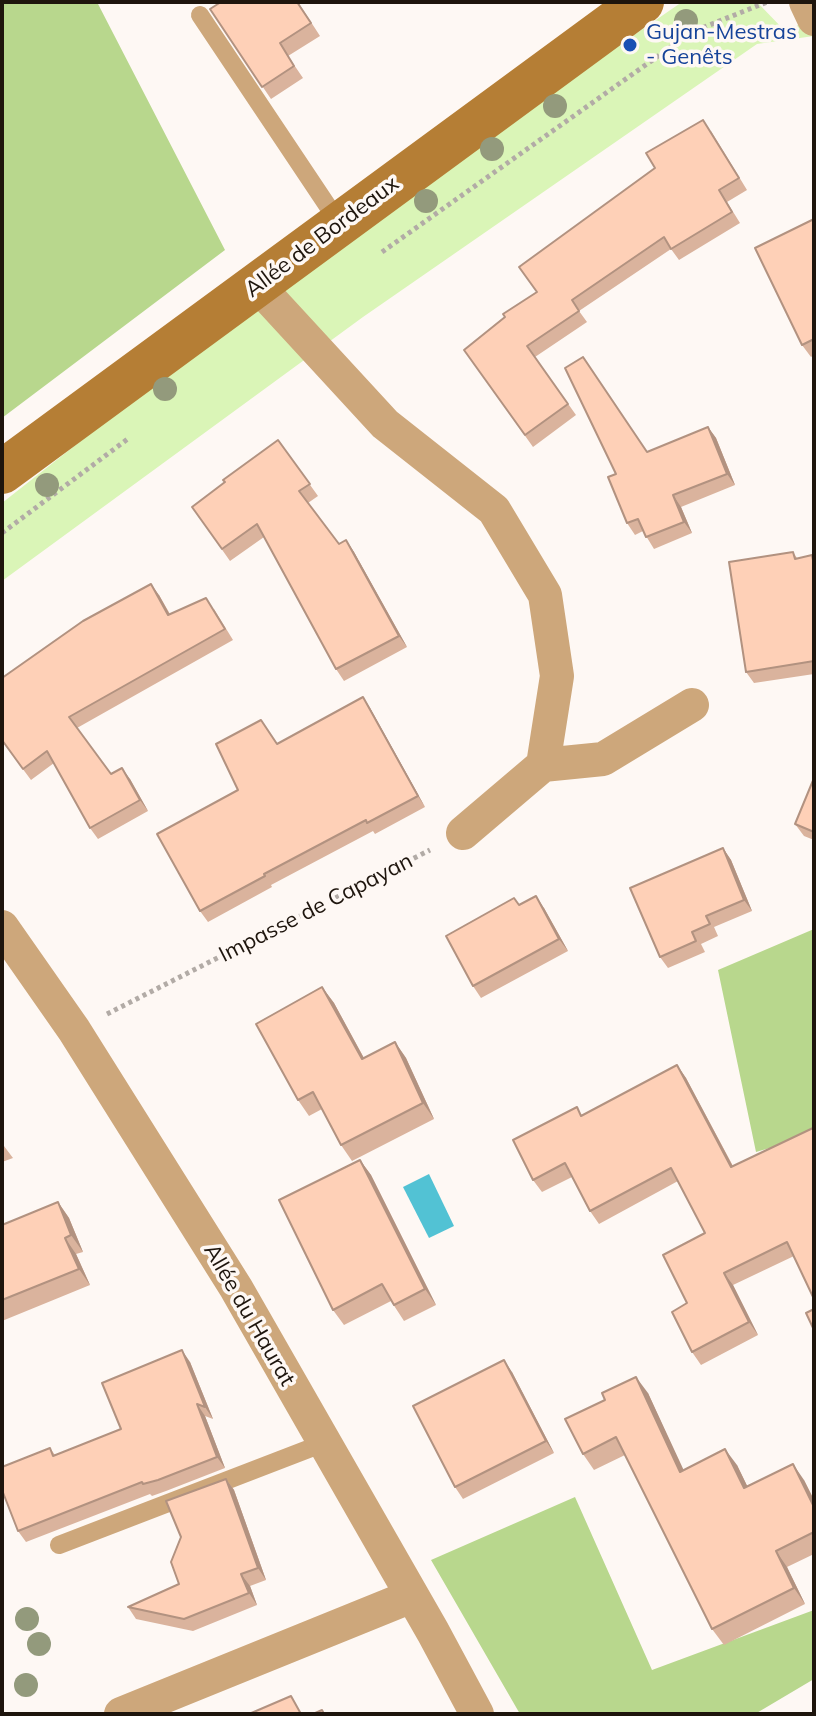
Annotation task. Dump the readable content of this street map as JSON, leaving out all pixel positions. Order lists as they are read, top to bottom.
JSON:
{
  "streets": {
    "main road": ["Allée de Bordeaux"],
    "street": ["Allée du Haurat"],
    "path": ["Impasse de Capayan"]
  },
  "crossings": [
    ["Impasse de Capayan", "Allée du Haurat"]
  ],
  "places": ["Gujan-Mestras - Genêts"]
}
